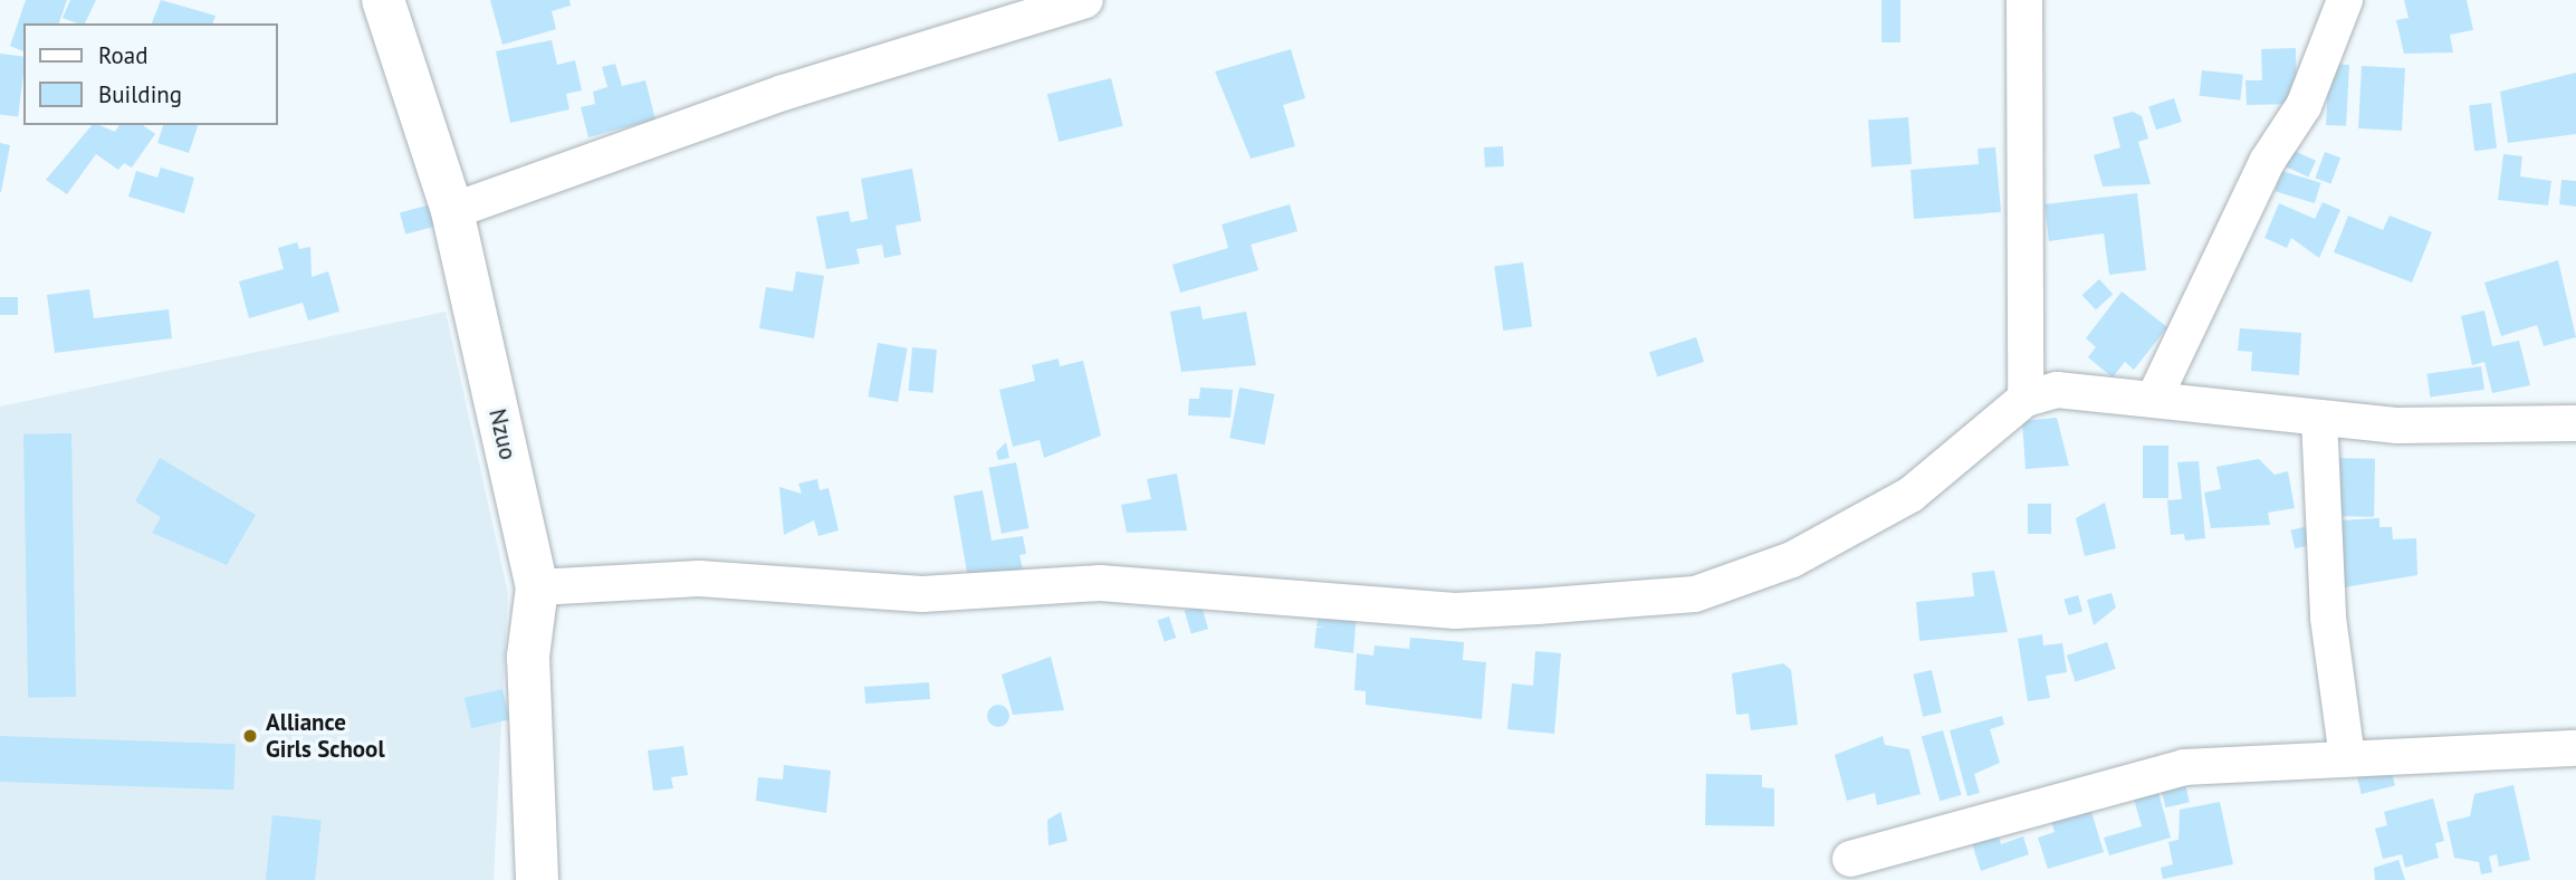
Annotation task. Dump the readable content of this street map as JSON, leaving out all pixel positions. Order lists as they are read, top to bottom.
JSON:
{
  "streets": {
    "street": ["Nzuo"]
  },
  "places": ["Alliance Girls School"],
  "legend": ["Road", "Building"]
}
